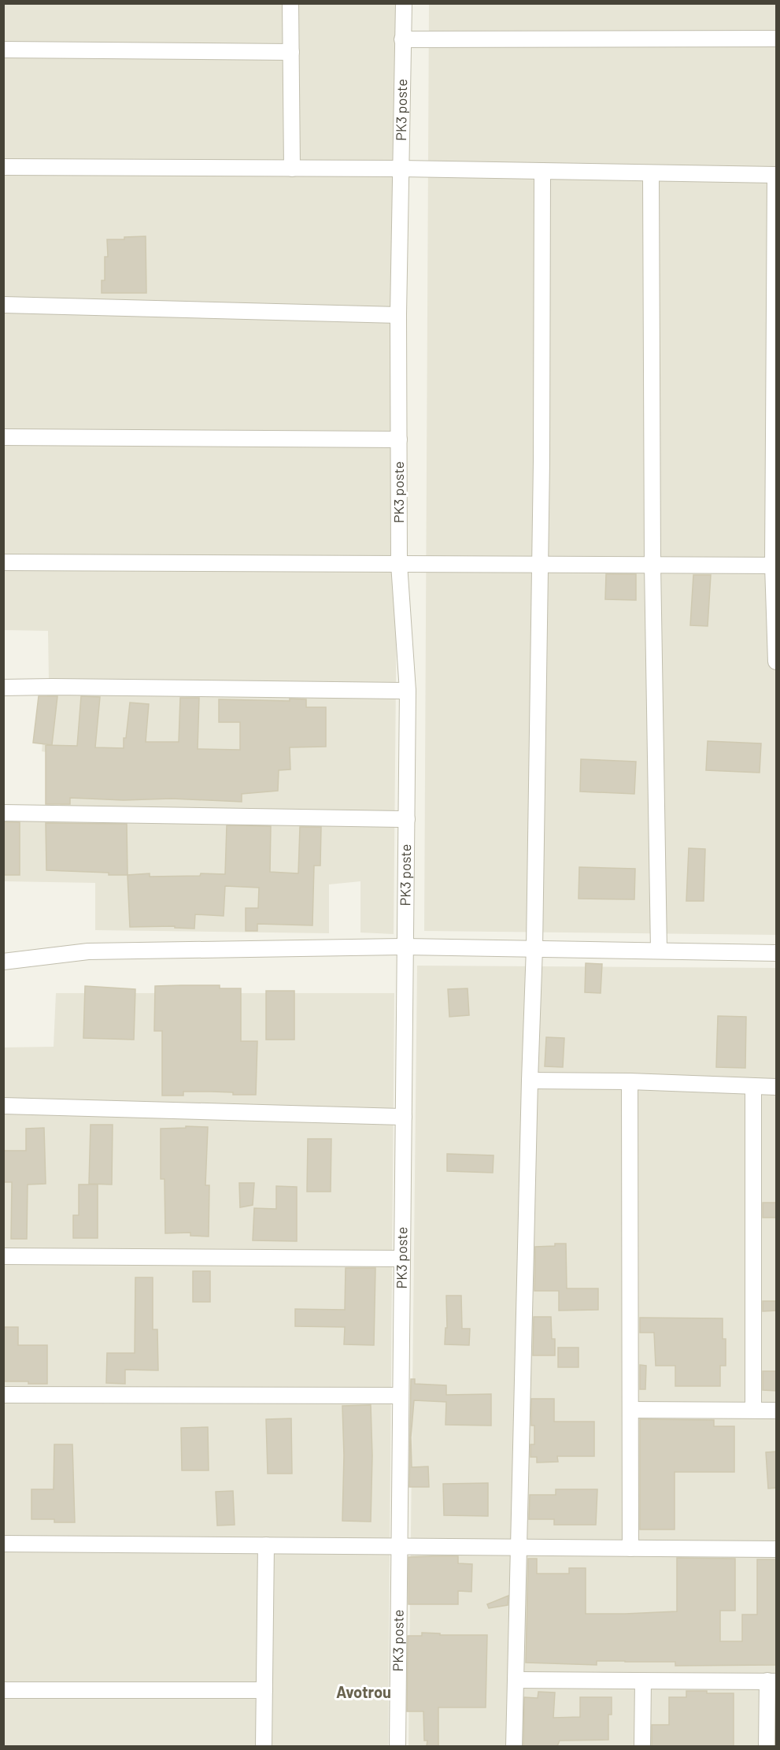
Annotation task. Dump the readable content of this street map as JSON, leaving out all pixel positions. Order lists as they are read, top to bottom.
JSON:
{
  "streets": {
    "street": ["PK3 poste"]
  },
  "districts": ["Avotrou"]
}
